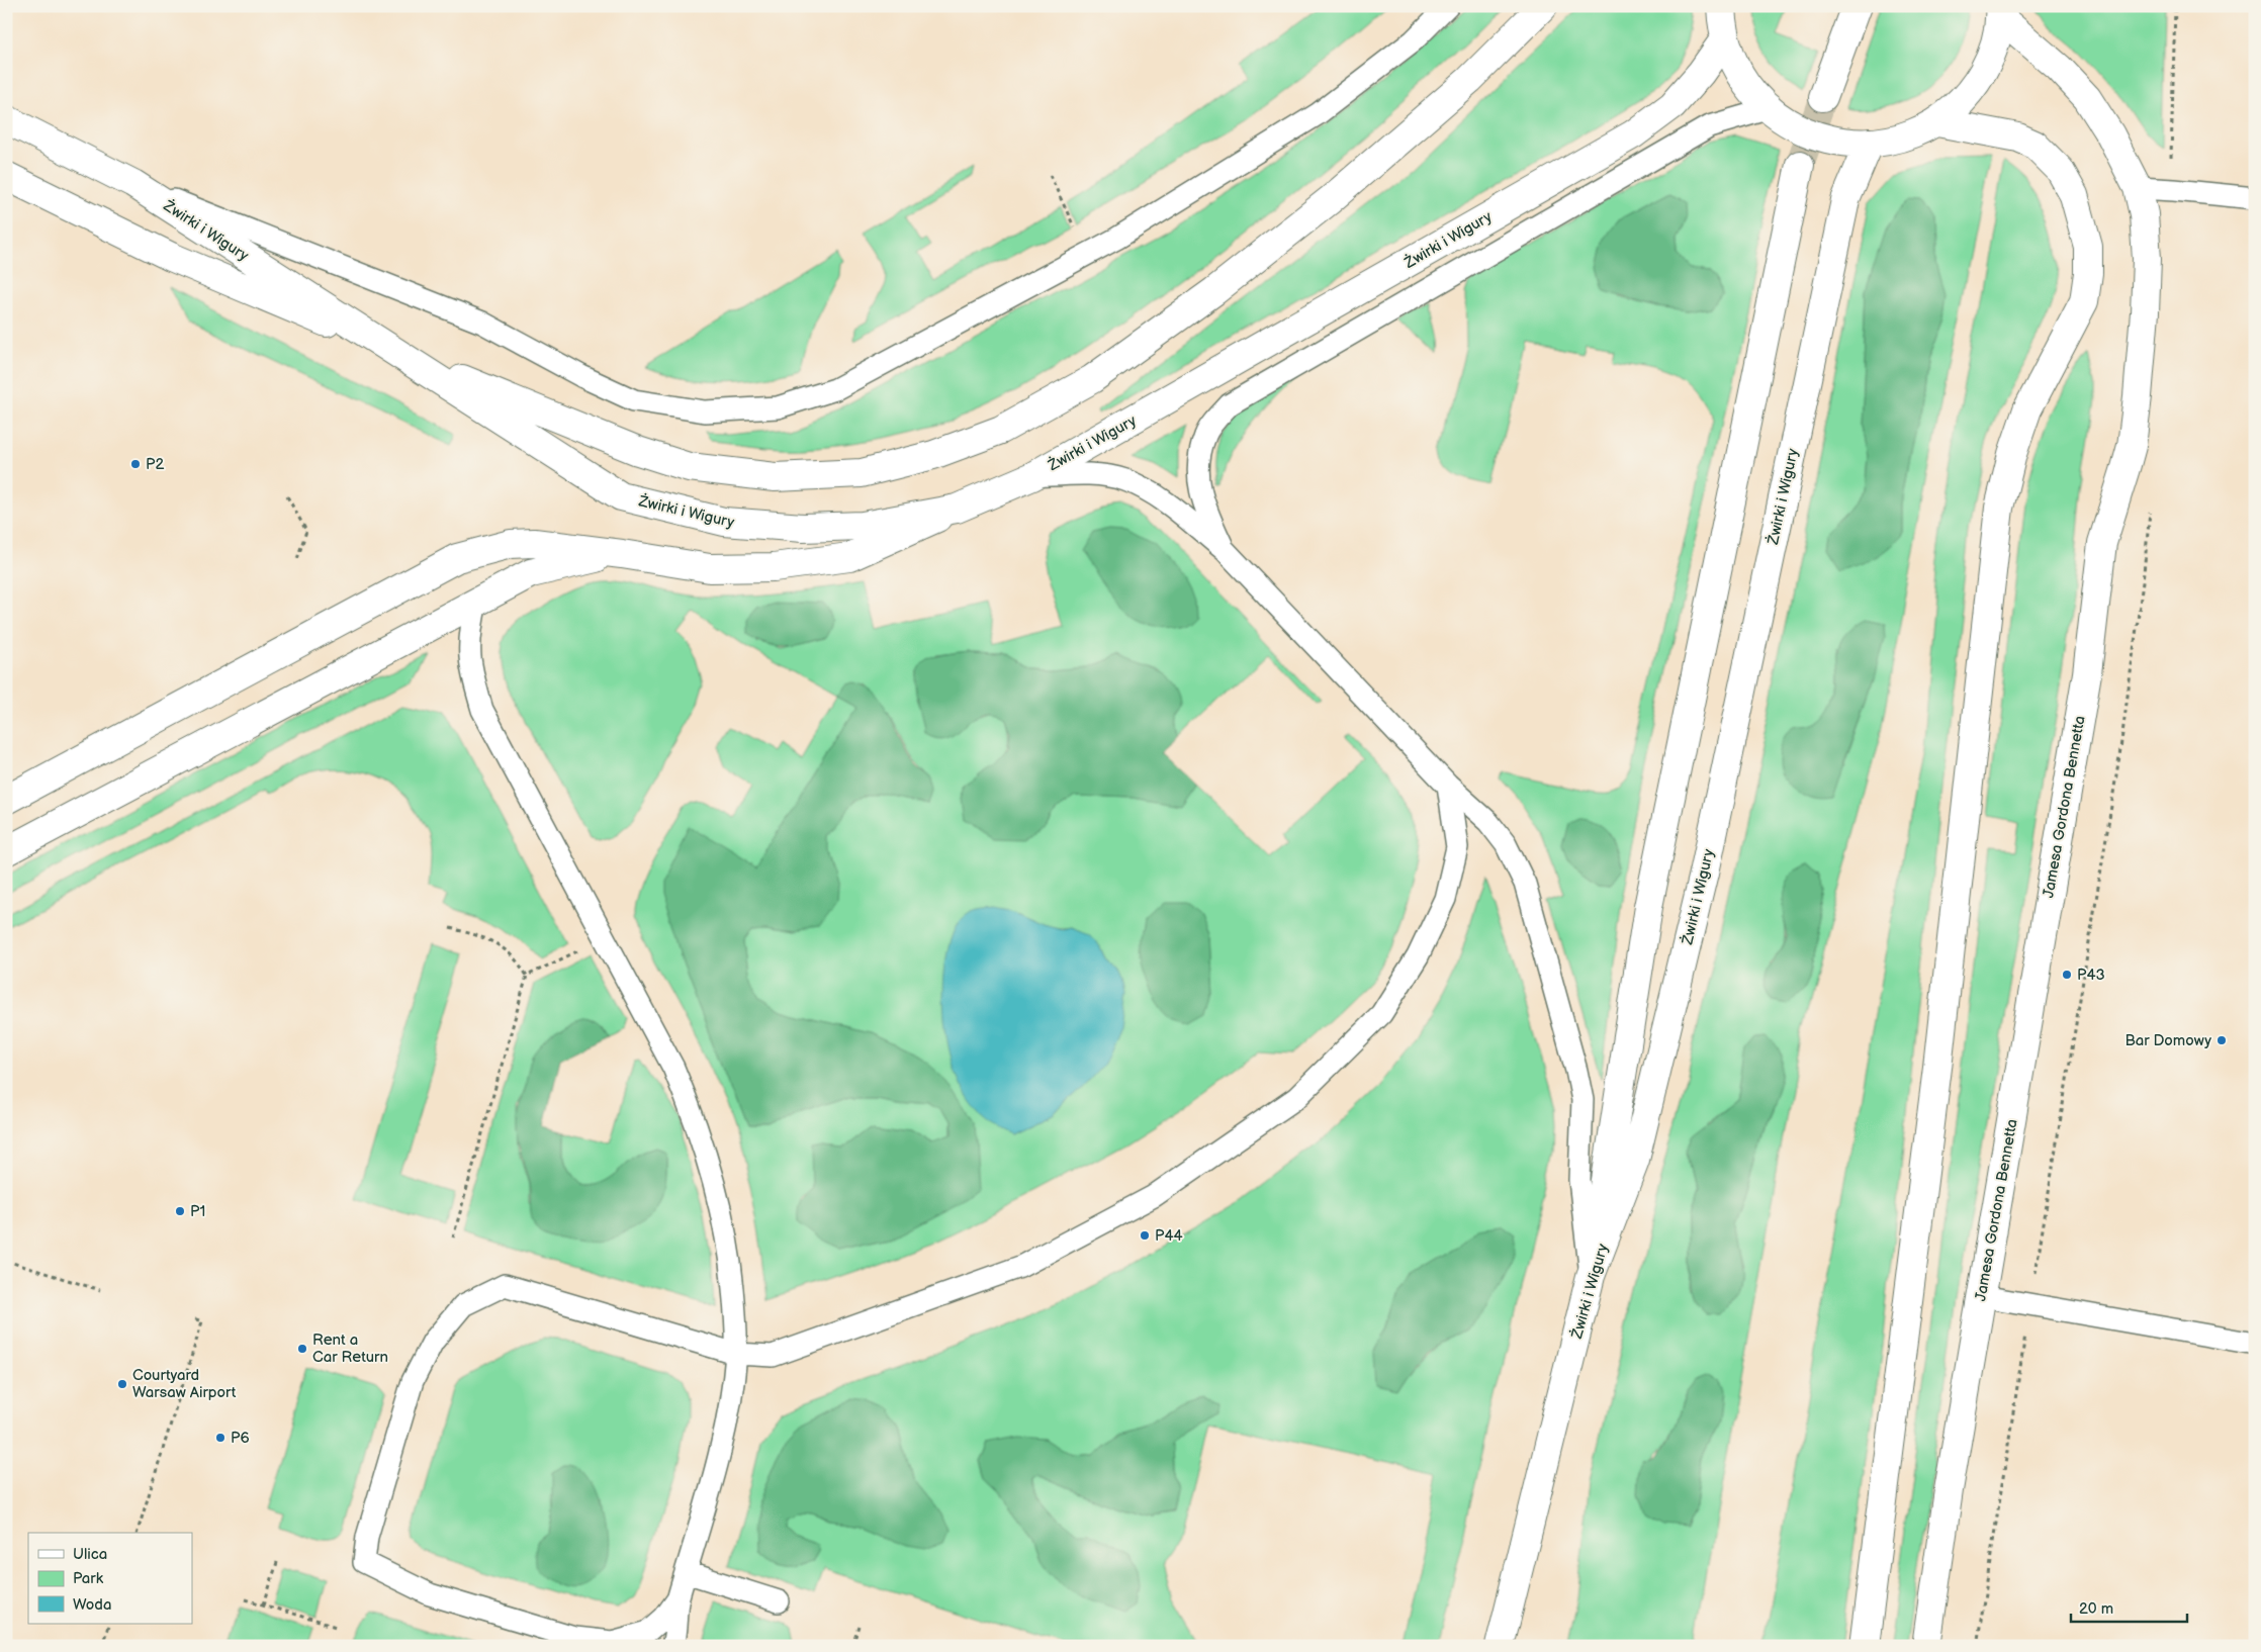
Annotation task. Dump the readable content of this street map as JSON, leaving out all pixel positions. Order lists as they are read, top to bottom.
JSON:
{
  "streets": {
    "street": ["Żwirki i Wigury", "Jamesa Gordona Bennetta"]
  },
  "places": [
    "P2",
    "P43",
    "Bar Domowy",
    "P1",
    "P44",
    "Rent a Car Return",
    "Courtyard Warsaw Airport",
    "P6"
  ],
  "legend": ["Ulica", "Park", "Woda"],
  "scale_bar": "20 m"
}
